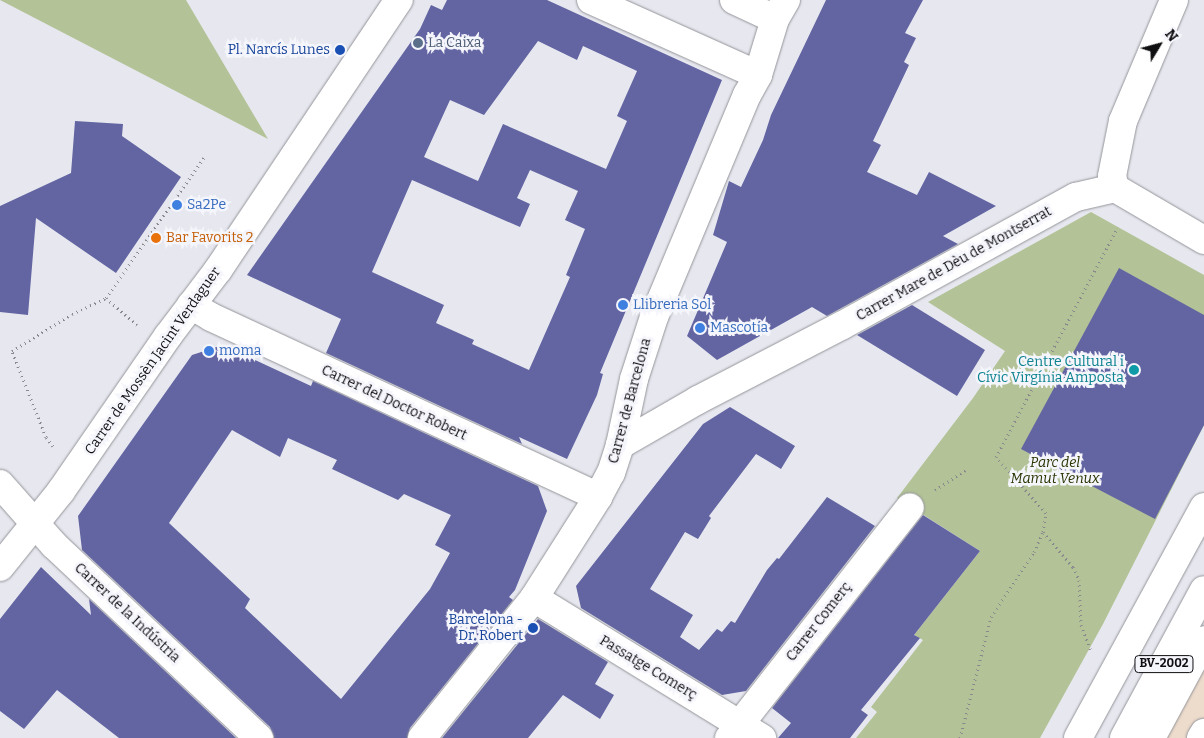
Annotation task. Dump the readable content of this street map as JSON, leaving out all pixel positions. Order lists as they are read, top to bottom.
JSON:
{
  "streets": {
    "street": [
      "Carrer Mare de Dèu de Montserrat",
      "Carrer de Mossèn Jacint Verdaguer",
      "Carrer de Barcelona",
      "Carrer del Doctor Robert",
      "Carrer de la Indústria",
      "Carrer Comerç",
      "BV-2002",
      "Passatge Comerç"
    ]
  },
  "crossings": [
    ["Carrer Mare de Dèu de Montserrat", "Carrer de Barcelona"],
    ["Carrer de Mossèn Jacint Verdaguer", "Carrer del Doctor Robert"],
    ["Carrer de Mossèn Jacint Verdaguer", "Carrer de la Indústria"],
    ["Carrer de Barcelona", "Carrer del Doctor Robert"],
    ["Carrer de Barcelona", "Passatge Comerç"],
    ["Carrer Comerç", "Passatge Comerç"]
  ],
  "parks": ["Parc del Mamut Venux"],
  "places": [
    "La Caixa",
    "Pl. Narcís Lunes",
    "Sa2Pe",
    "Bar Favorits 2",
    "Llibreria Sol",
    "Mascotia",
    "moma",
    "Centre Cultural i Cívic Virgínia Amposta",
    "Barcelona - Dr. Robert"
  ],
  "north": "top right"
}
